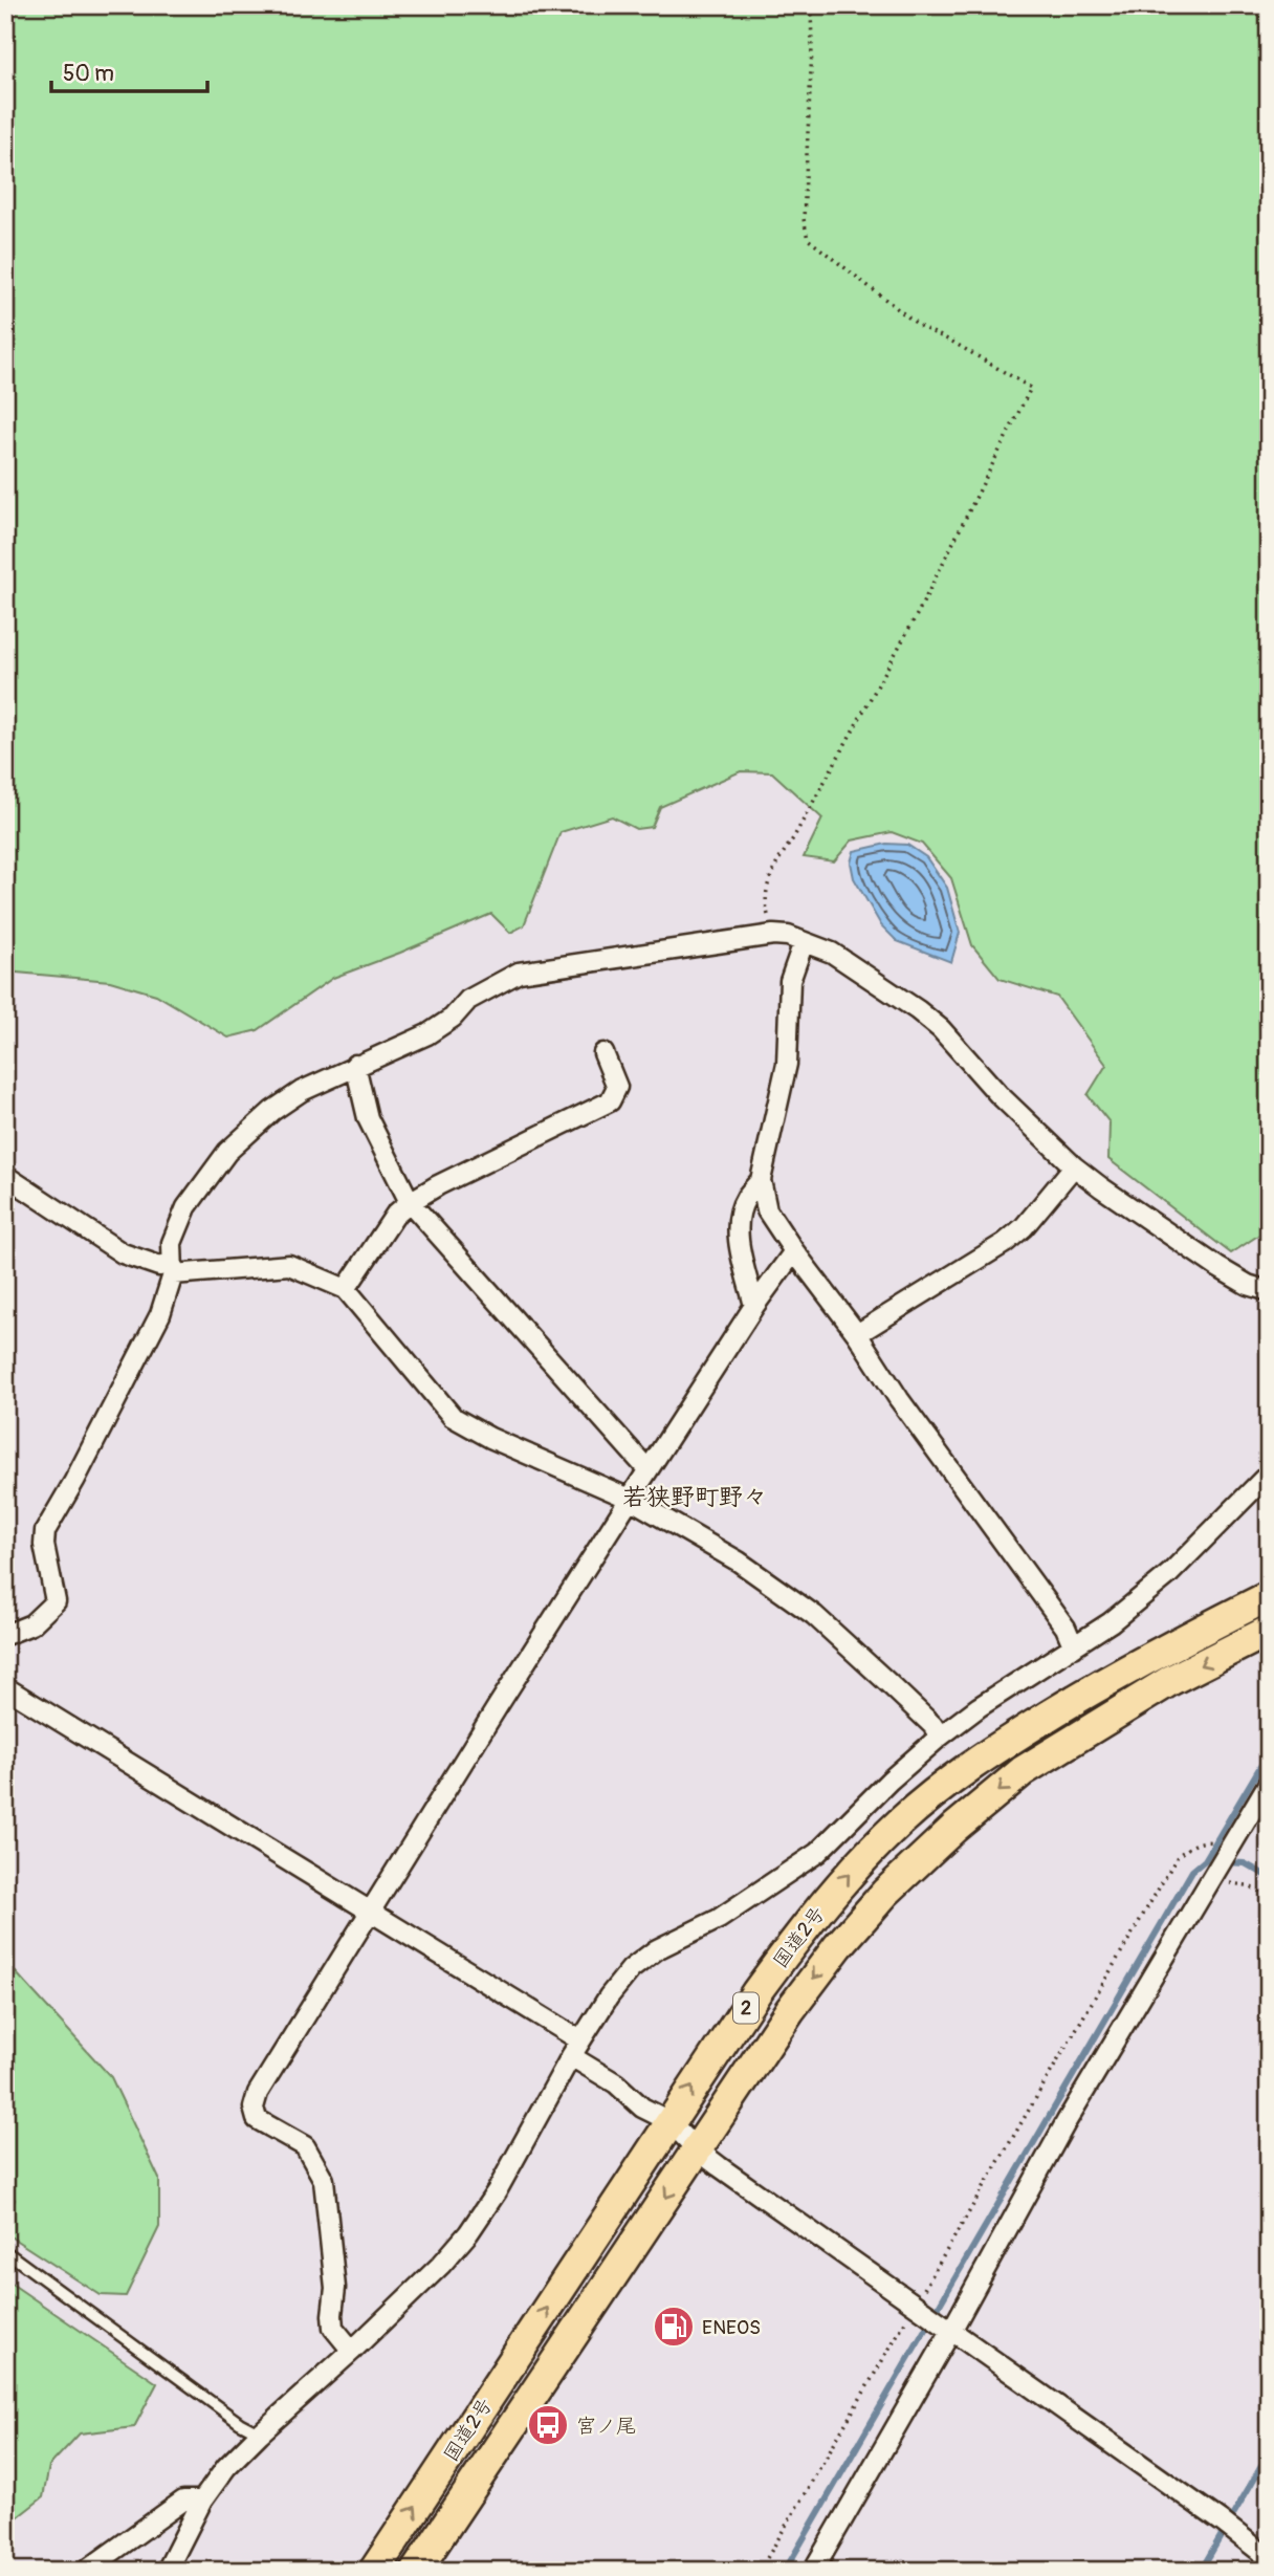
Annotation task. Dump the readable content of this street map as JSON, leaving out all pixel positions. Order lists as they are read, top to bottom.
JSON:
{
  "streets": {
    "highway": ["国道2号", "2"]
  },
  "districts": ["若狭野町野々"],
  "places": {
    "fuel station": ["ENEOS"],
    "bus stop": ["宮ノ尾"]
  },
  "scale_bar": "50 m"
}
